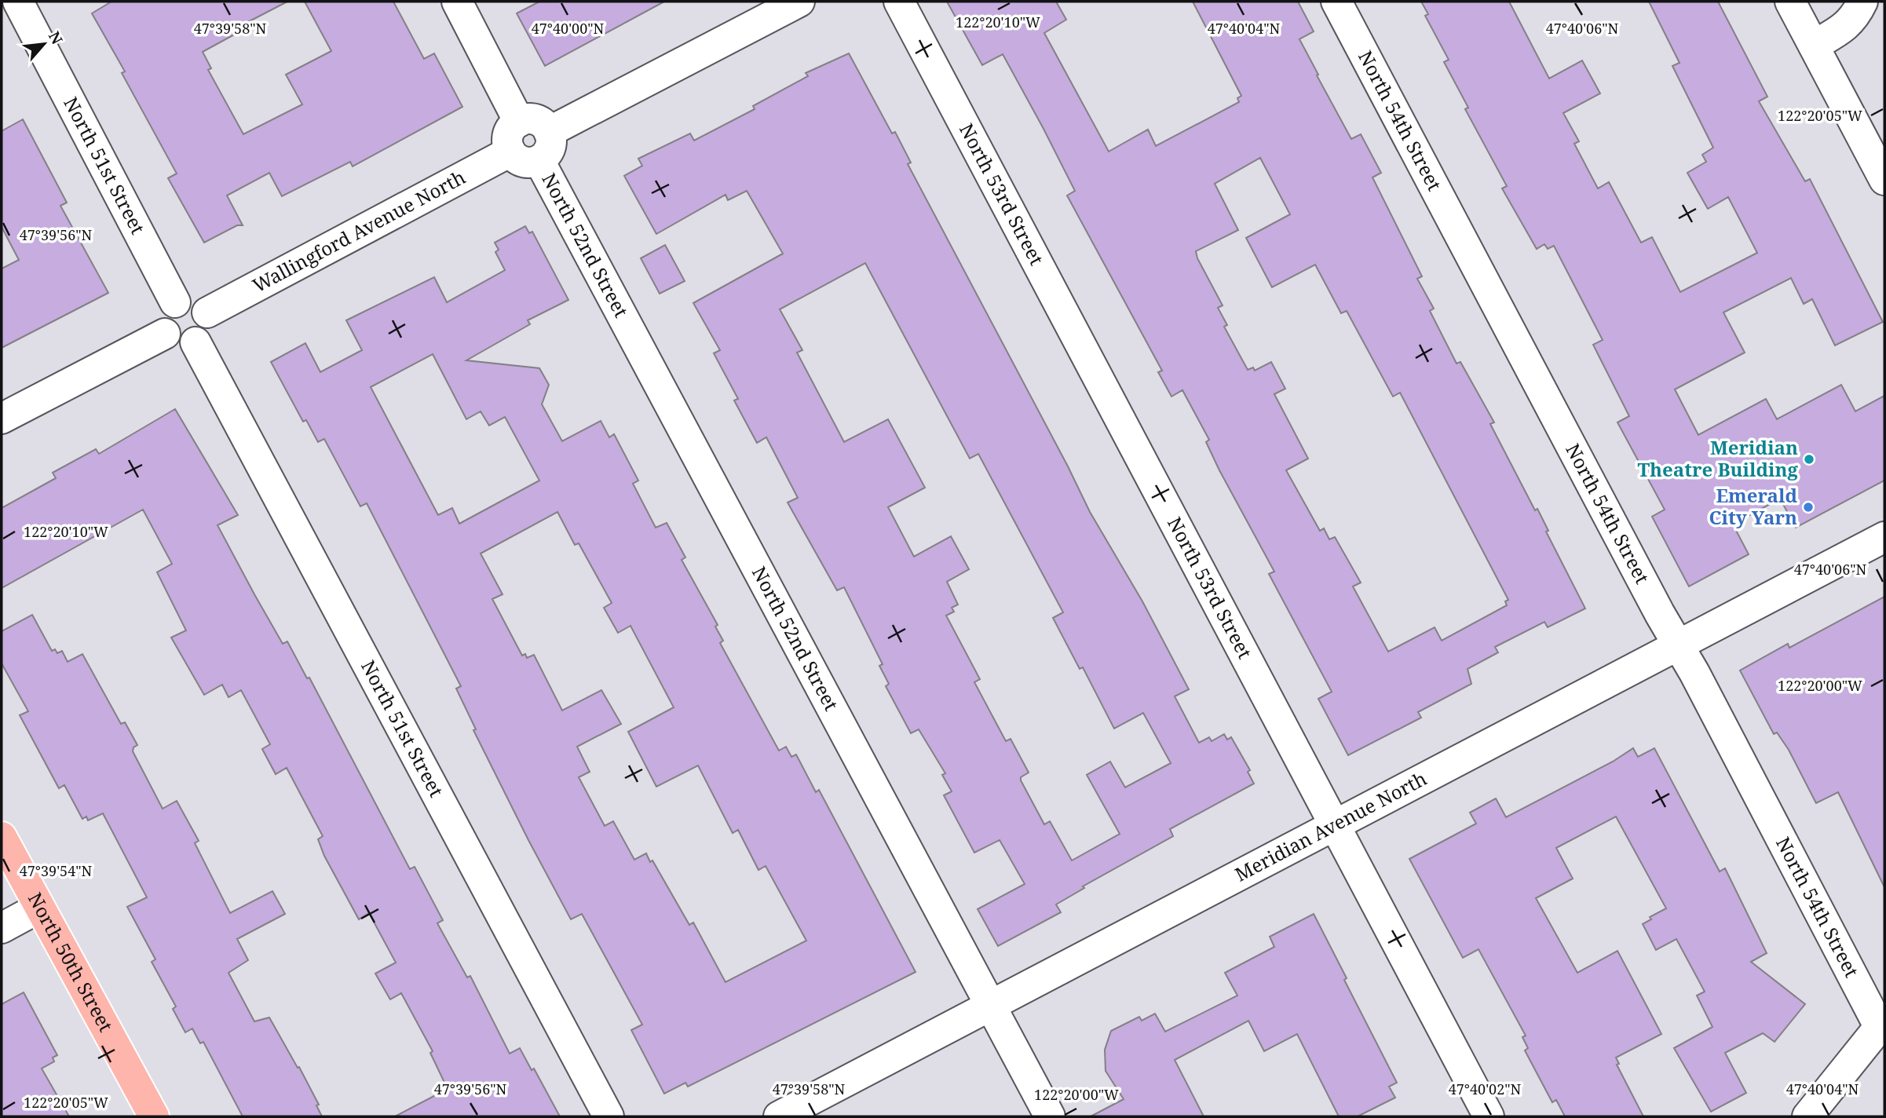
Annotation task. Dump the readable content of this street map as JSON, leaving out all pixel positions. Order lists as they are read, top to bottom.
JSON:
{
  "streets": {
    "main road": ["North 50th Street"],
    "street": [
      "North 54th Street",
      "North 51st Street",
      "North 53rd Street",
      "Wallingford Avenue North",
      "North 52nd Street",
      "Meridian Avenue North"
    ]
  },
  "crossings": [
    ["North 54th Street", "Meridian Avenue North"],
    ["North 51st Street", "Wallingford Avenue North"],
    ["North 53rd Street", "Meridian Avenue North"],
    ["Wallingford Avenue North", "North 52nd Street"],
    ["North 52nd Street", "Meridian Avenue North"]
  ],
  "places": ["Meridian Theatre Building", "Emerald City Yarn"],
  "north": "top right",
  "coordinates": [
    "122°20'10\"W",
    "47°39'58\"N",
    "47°40'00\"N",
    "47°40'04\"N",
    "47°40'06\"N",
    "122°20'05\"W",
    "47°39'56\"N",
    "122°20'00\"W",
    "47°39'54\"N",
    "47°40'02\"N"
  ]
}
